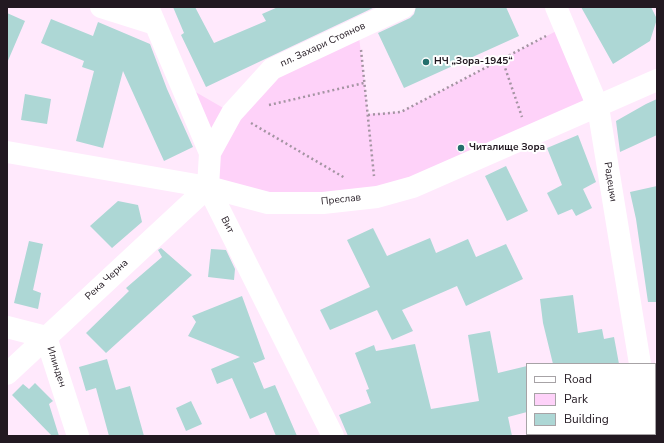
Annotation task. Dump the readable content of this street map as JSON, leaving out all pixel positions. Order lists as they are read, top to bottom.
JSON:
{
  "streets": {
    "street": [
      "пл. Захари Стоянов",
      "Радецки",
      "Преслав",
      "Вит",
      "Река Черна",
      "Илинден"
    ]
  },
  "crossings": [
    ["Радецки", "Преслав"],
    ["Преслав", "Вит"],
    ["Преслав", "Река Черна"],
    ["Вит", "Река Черна"],
    ["Река Черна", "Илинден"]
  ],
  "places": ["НЧ „Зора-1945“", "Читалище Зора"],
  "legend": ["Road", "Park", "Building"]
}
